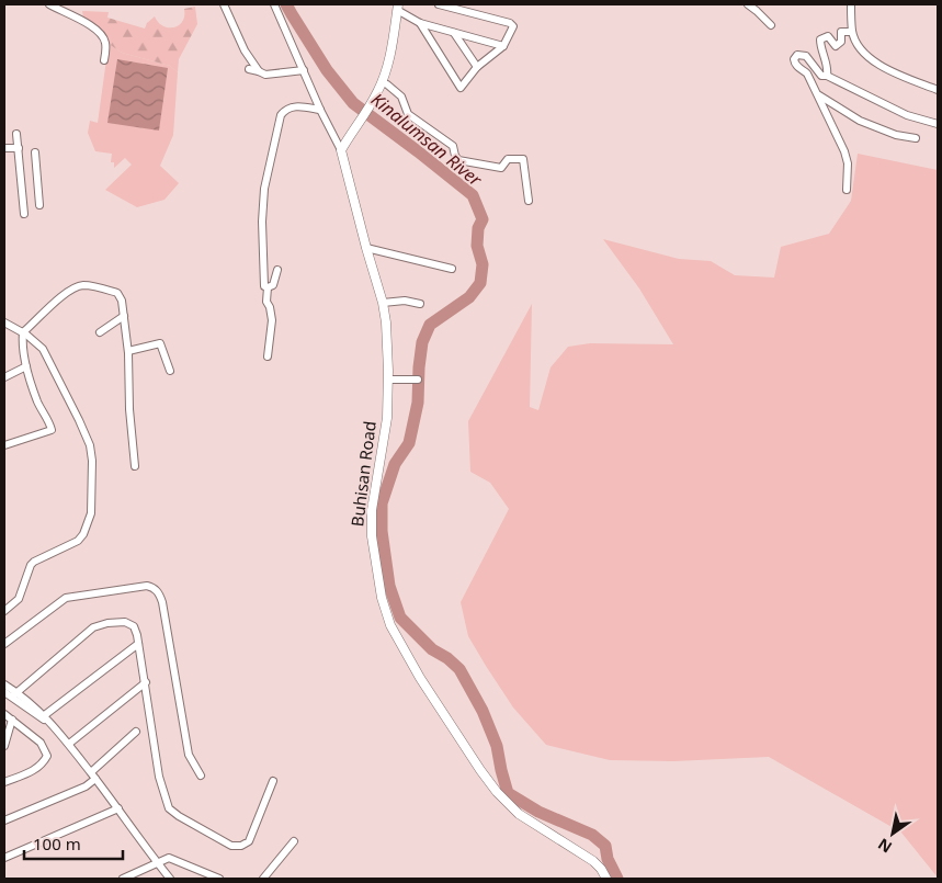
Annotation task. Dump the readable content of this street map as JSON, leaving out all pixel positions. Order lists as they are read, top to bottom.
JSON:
{
  "streets": {
    "street": ["Buhisan Road"]
  },
  "water": ["Kinalumsan River"],
  "scale_bar": "100 m",
  "north": "bottom left"
}
